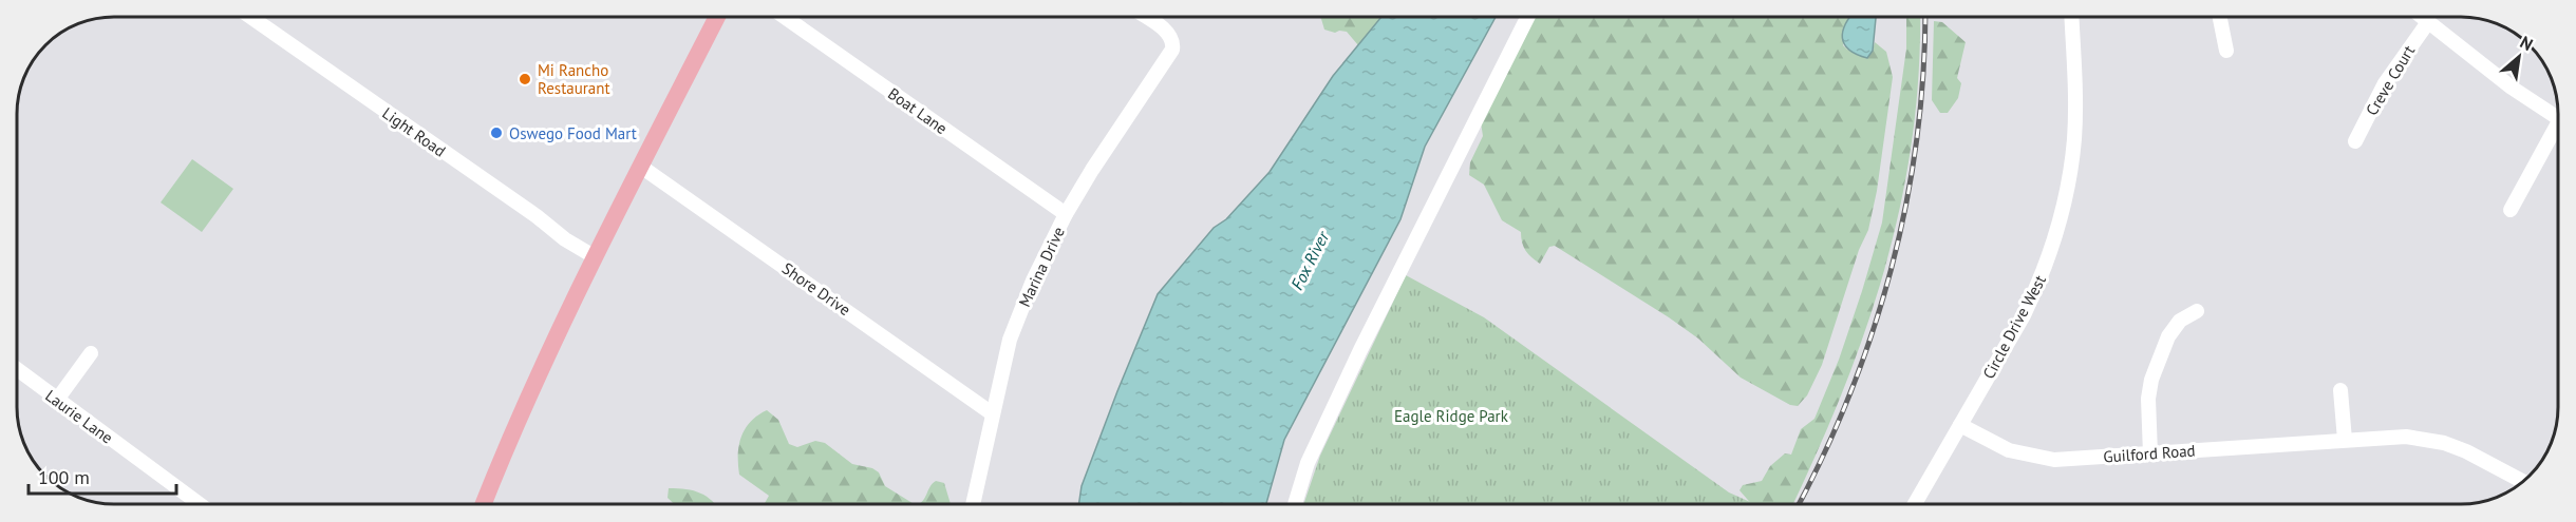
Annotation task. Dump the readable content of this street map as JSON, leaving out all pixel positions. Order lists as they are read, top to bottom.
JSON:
{
  "streets": {
    "street": [
      "Creve Court",
      "Boat Lane",
      "Light Road",
      "Marina Drive",
      "Shore Drive",
      "Circle Drive West",
      "Laurie Lane",
      "Guilford Road"
    ]
  },
  "crossings": [
    ["Boat Lane", "Marina Drive"],
    ["Marina Drive", "Shore Drive"],
    ["Circle Drive West", "Guilford Road"]
  ],
  "water": ["Fox River"],
  "parks": ["Eagle Ridge Park"],
  "places": ["Mi Rancho Restaurant", "Oswego Food Mart"],
  "scale_bar": "100 m",
  "north": "top right"
}
